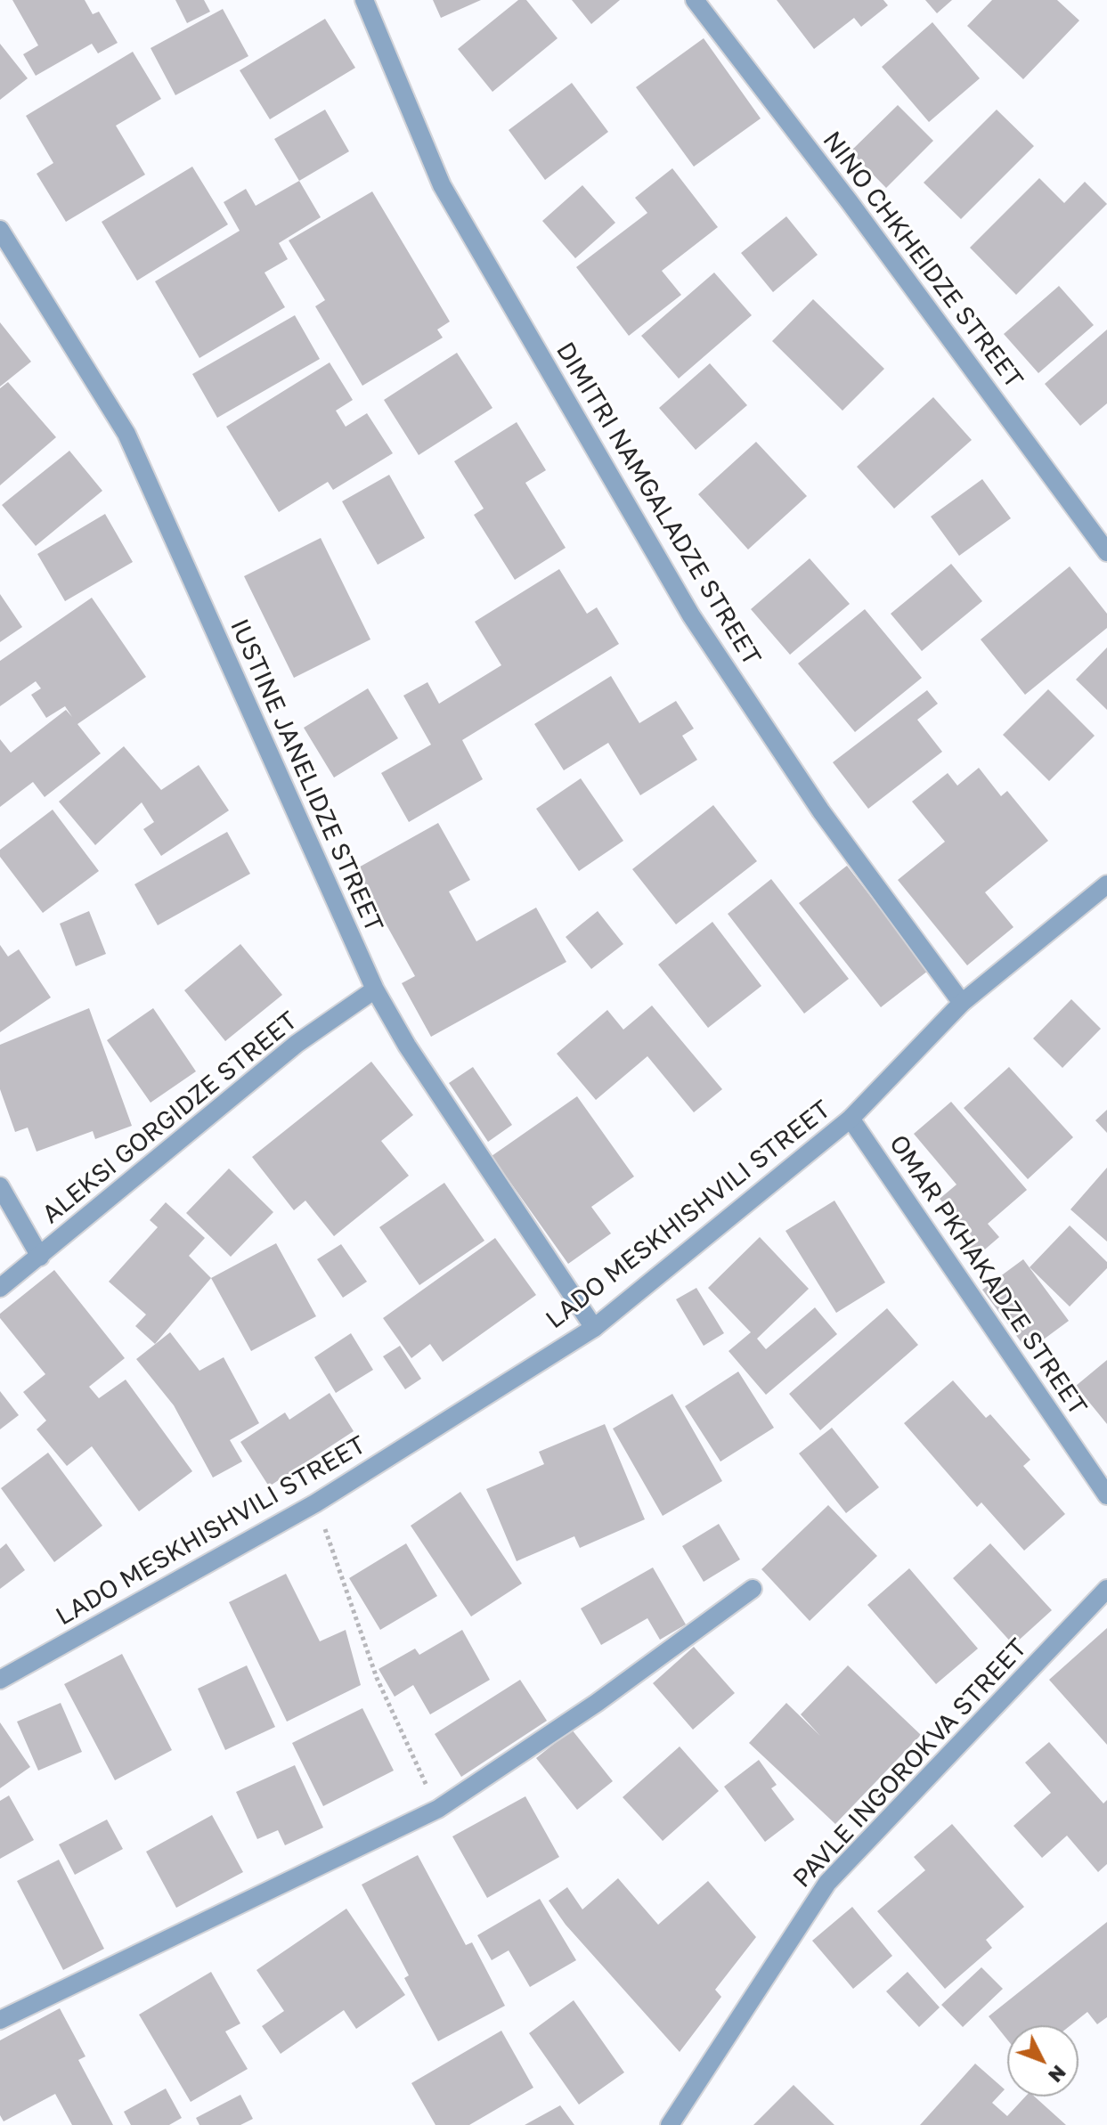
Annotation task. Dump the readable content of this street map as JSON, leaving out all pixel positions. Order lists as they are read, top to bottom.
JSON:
{
  "streets": {
    "street": [
      "NINO CHKHEIDZE STREET",
      "DIMITRI NAMGALADZE STREET",
      "IUSTINE JANELIDZE STREET",
      "ALEKSI GORGIDZE STREET",
      "LADO MESKHISHVILI STREET",
      "OMAR PKHAKADZE STREET",
      "PAVLE INGOROKVA STREET"
    ]
  },
  "crossings": [
    ["DIMITRI NAMGALADZE STREET", "LADO MESKHISHVILI STREET"],
    ["IUSTINE JANELIDZE STREET", "ALEKSI GORGIDZE STREET"],
    ["IUSTINE JANELIDZE STREET", "LADO MESKHISHVILI STREET"],
    ["LADO MESKHISHVILI STREET", "OMAR PKHAKADZE STREET"]
  ],
  "north": "bottom right"
}
